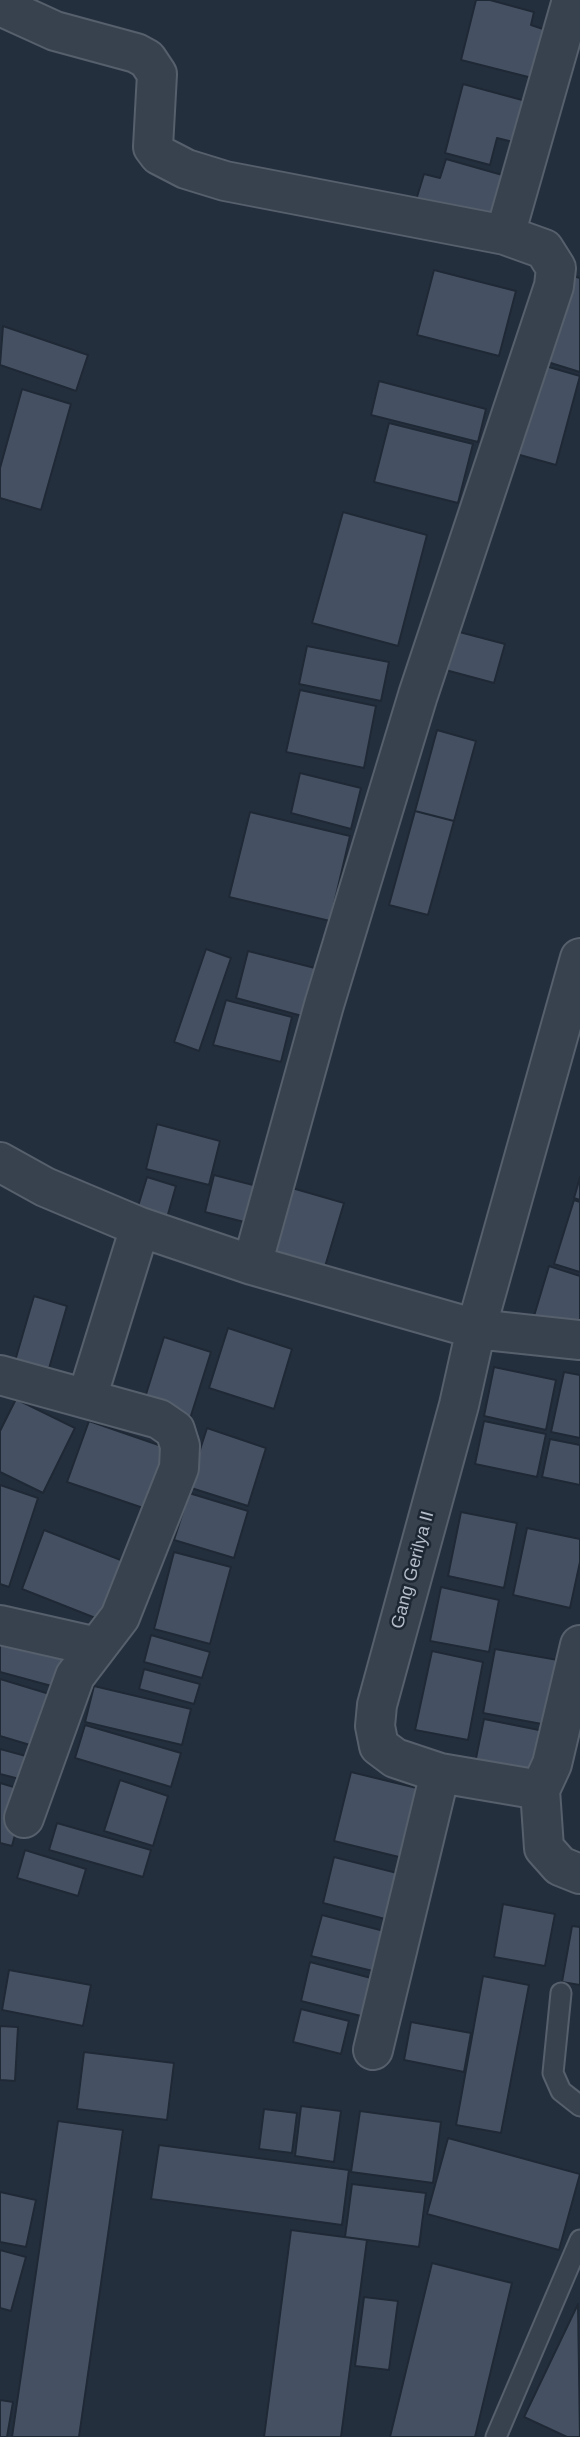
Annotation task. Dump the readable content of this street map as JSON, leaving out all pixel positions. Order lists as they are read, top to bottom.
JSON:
{
  "streets": {
    "street": ["Gang Gerilya II"]
  }
}
